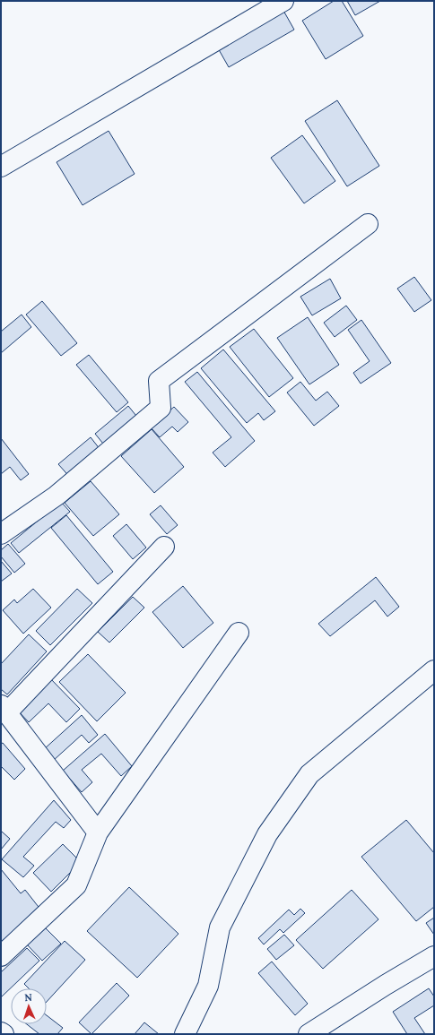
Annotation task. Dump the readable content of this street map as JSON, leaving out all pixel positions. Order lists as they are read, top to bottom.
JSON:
{
  "north": "top"
}
